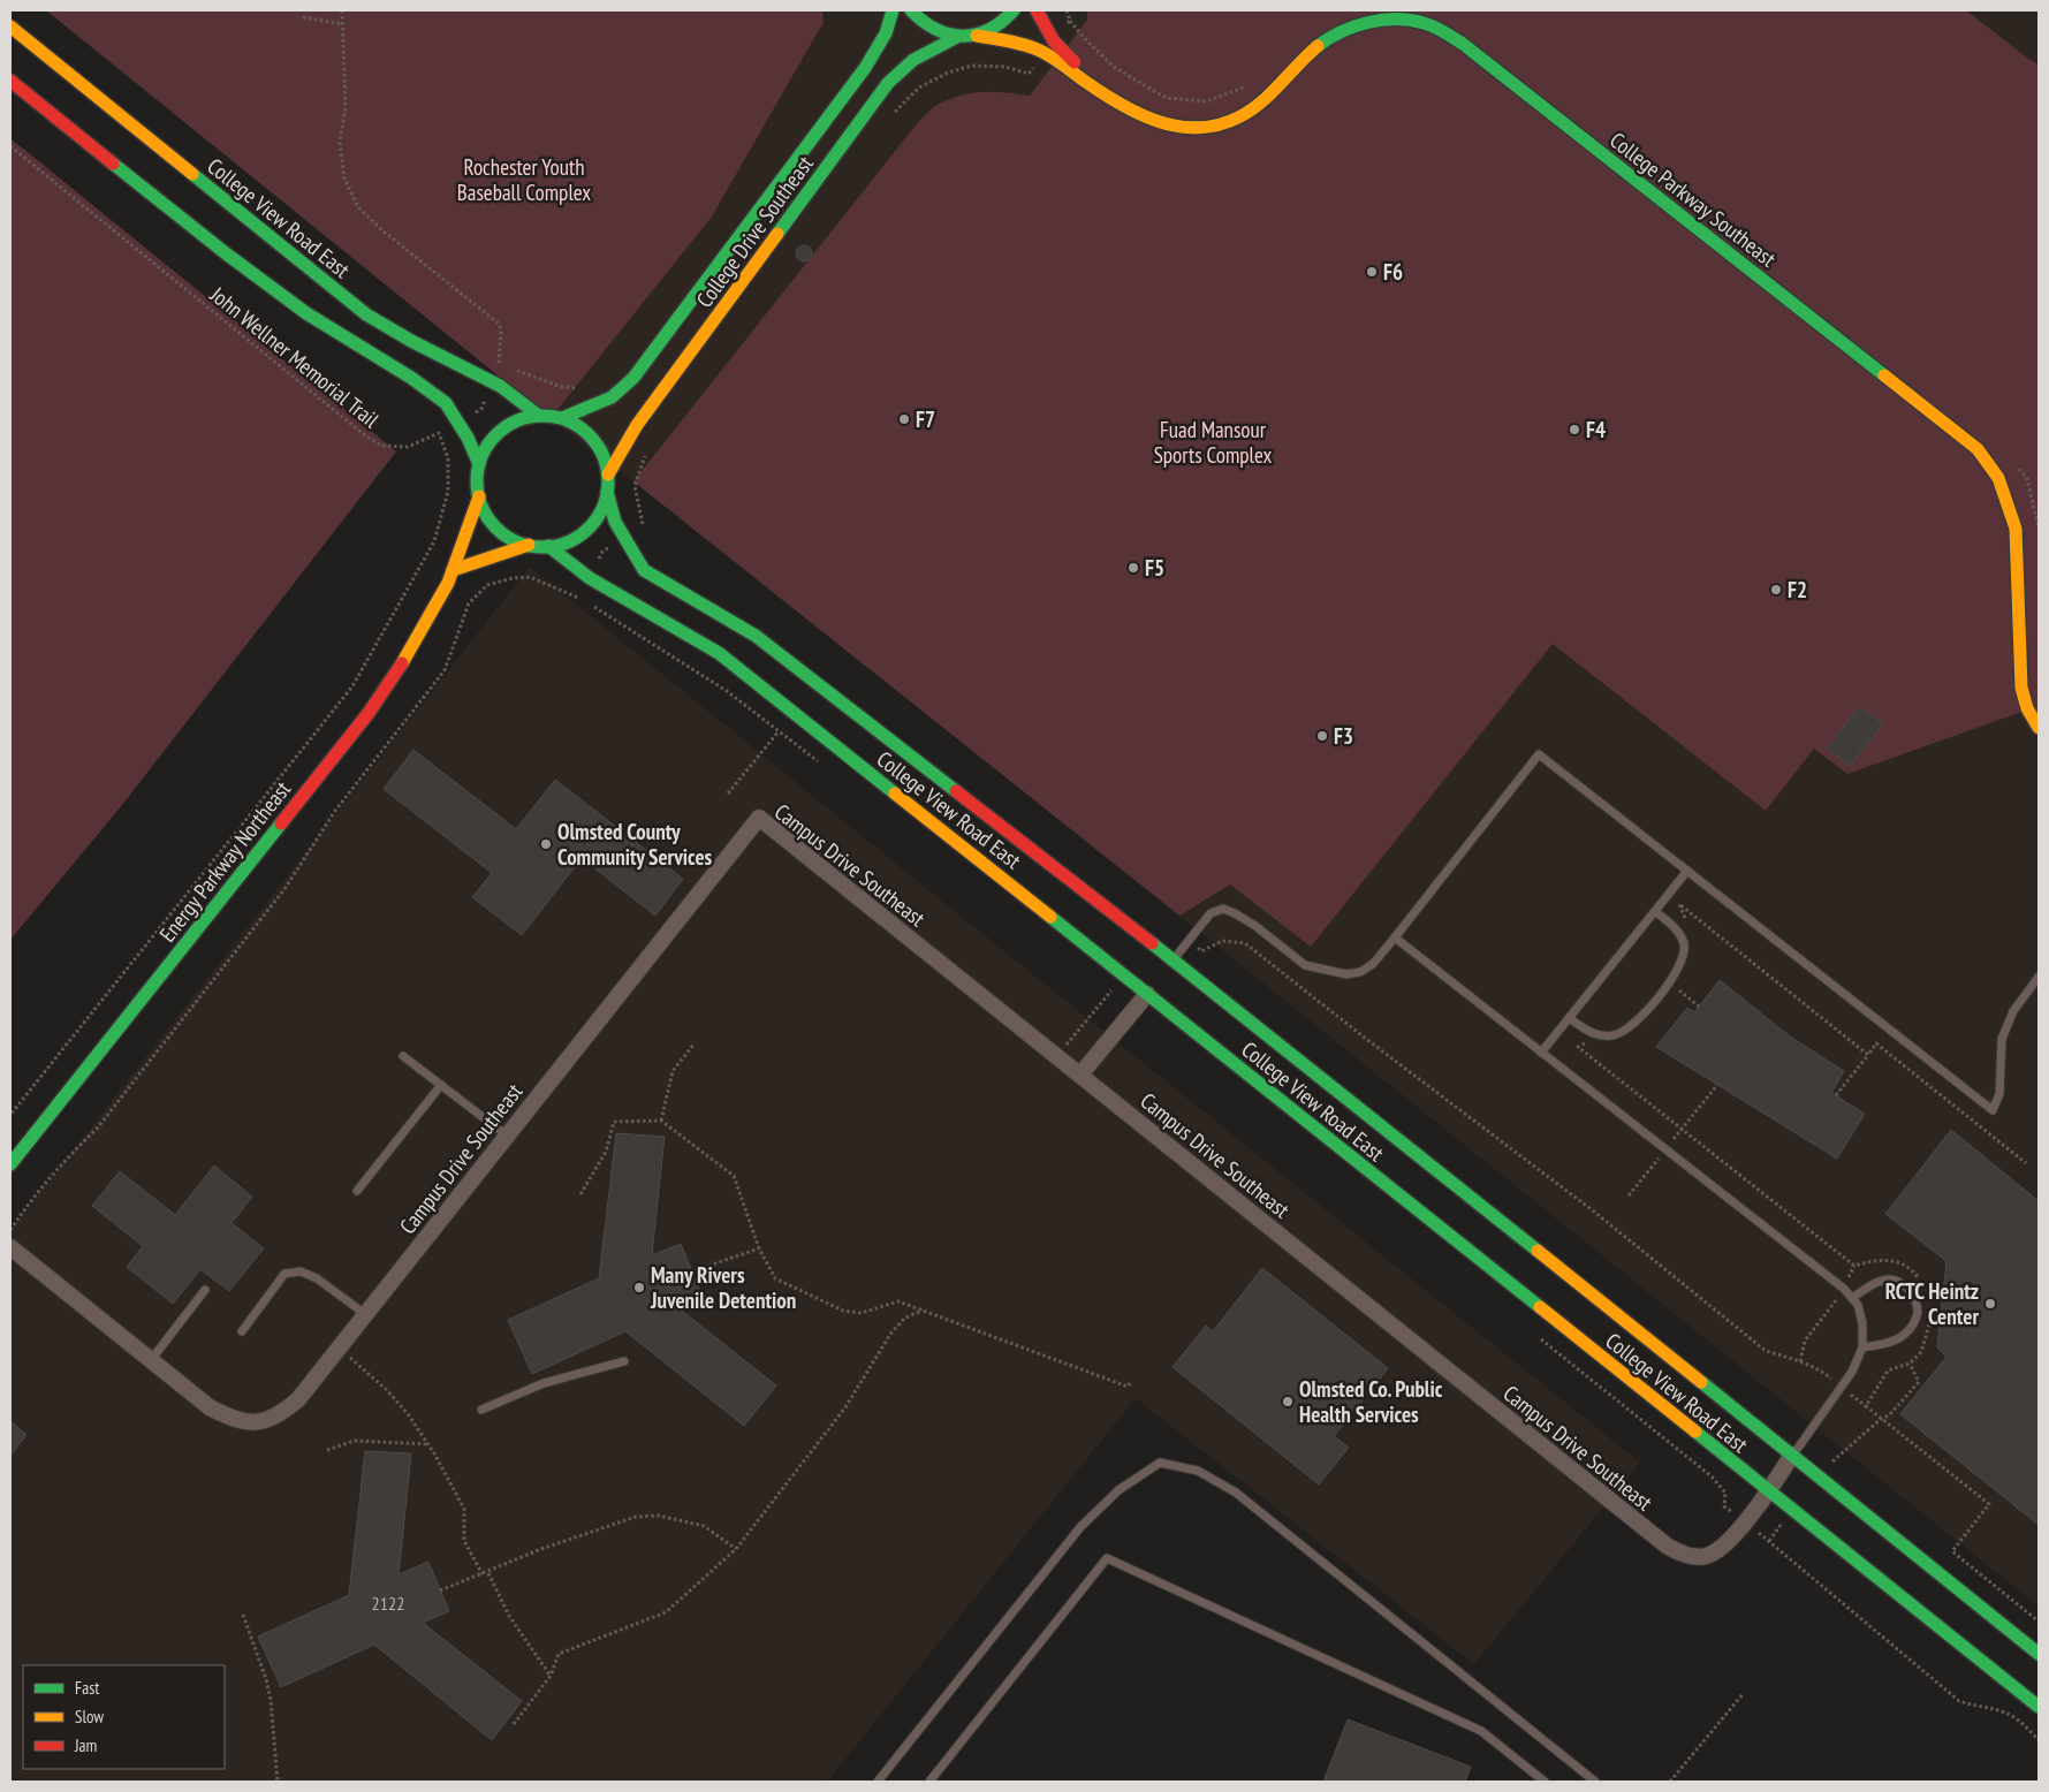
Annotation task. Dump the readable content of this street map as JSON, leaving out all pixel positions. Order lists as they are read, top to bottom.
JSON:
{
  "streets": {
    "main road": [
      "College Parkway Southeast",
      "College View Road East",
      "College Drive Southeast",
      "Energy Parkway Northeast"
    ],
    "street": ["Campus Drive Southeast"],
    "path": ["John Wellner Memorial Trail"]
  },
  "crossings": [
    ["College View Road East", "College Drive Southeast"],
    ["College View Road East", "John Wellner Memorial Trail"],
    ["College View Road East", "Energy Parkway Northeast"],
    ["College View Road East", "Campus Drive Southeast"],
    ["College Drive Southeast", "Energy Parkway Northeast"]
  ],
  "parks": ["Rochester Youth Baseball Complex", "Fuad Mansour Sports Complex"],
  "places": [
    "F6",
    "F7",
    "F4",
    "F5",
    "F2",
    "F3",
    "Olmsted County Community Services",
    "Many Rivers Juvenile Detention",
    "RCTC Heintz Center",
    "Olmsted Co. Public Health Services"
  ],
  "house_numbers": ["2122"],
  "legend": ["Fast", "Slow", "Jam"]
}
